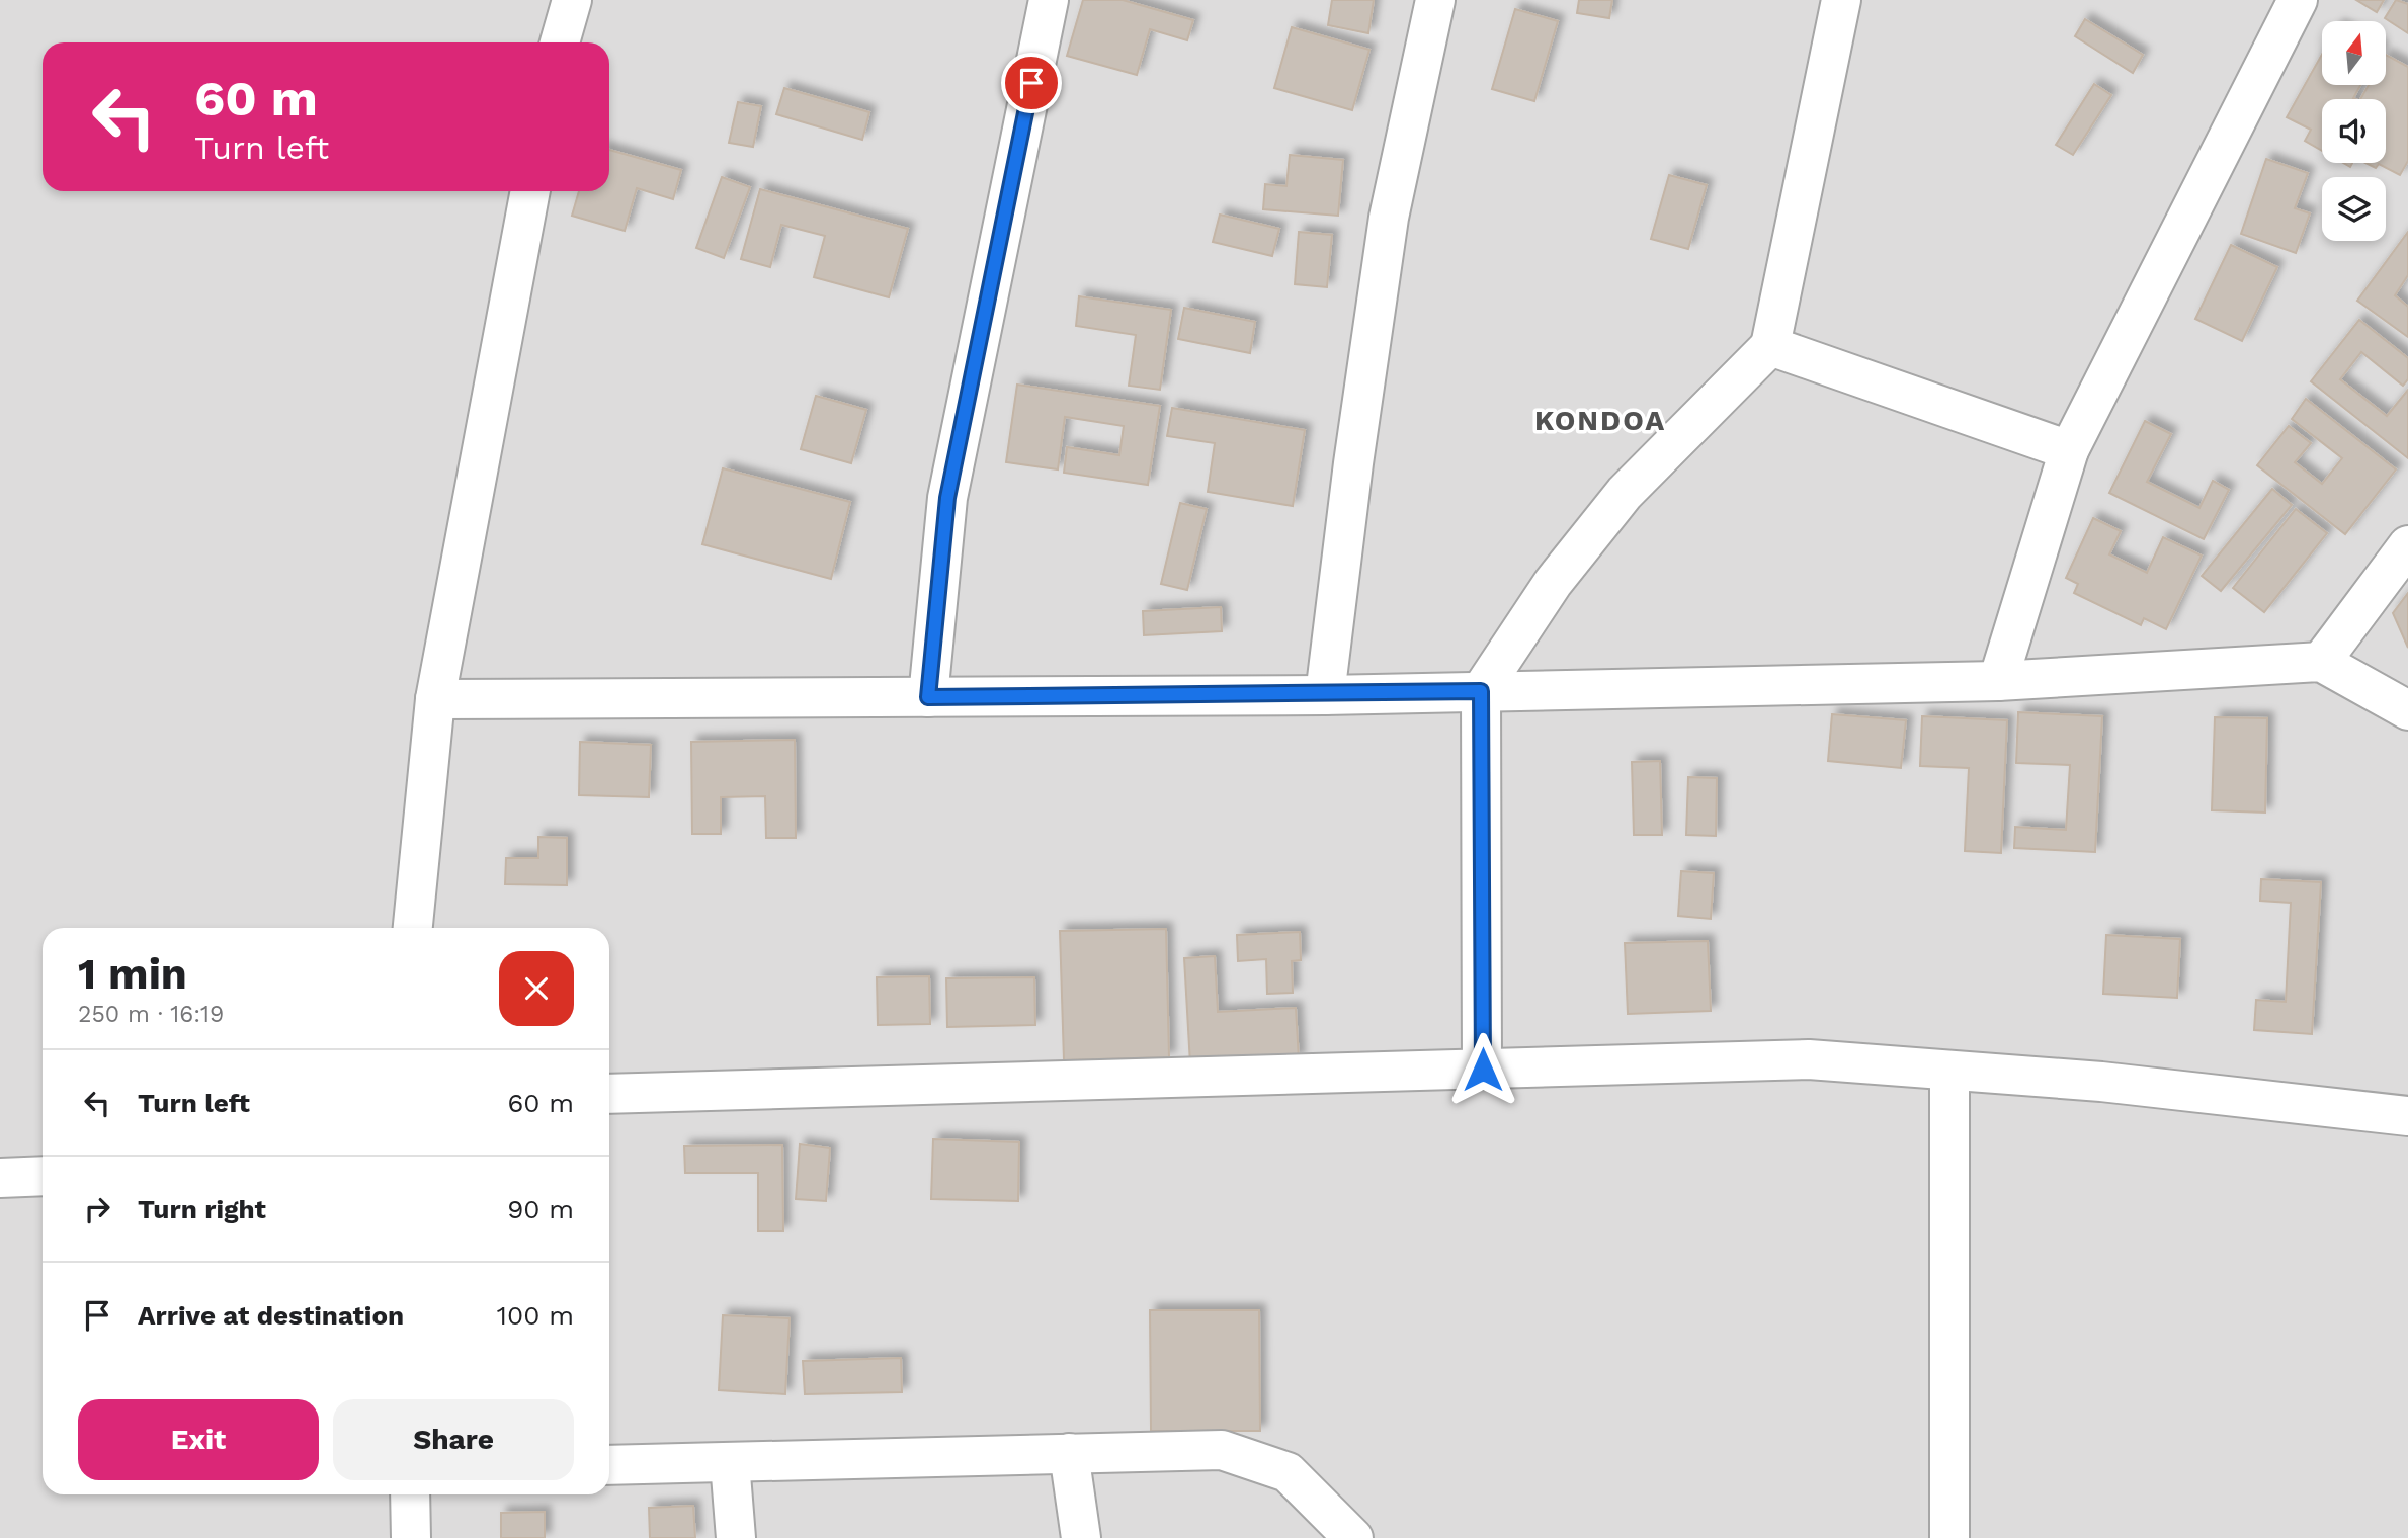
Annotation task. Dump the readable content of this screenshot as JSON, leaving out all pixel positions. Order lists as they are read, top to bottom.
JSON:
{
  "districts": ["KONDOA"],
  "north": "top",
  "page": {
    "turn": ["60 m", "Turn left"],
    "heading": ["1 min", "250 m · 16:19"],
    "list": [
      {
        "name": "Turn left",
        "value": "60 m"
      },
      {
        "name": "Turn right",
        "value": "90 m"
      },
      {
        "name": "Arrive at destination",
        "value": "100 m"
      }
    ],
    "buttons": ["Exit", "Share"]
  }
}
